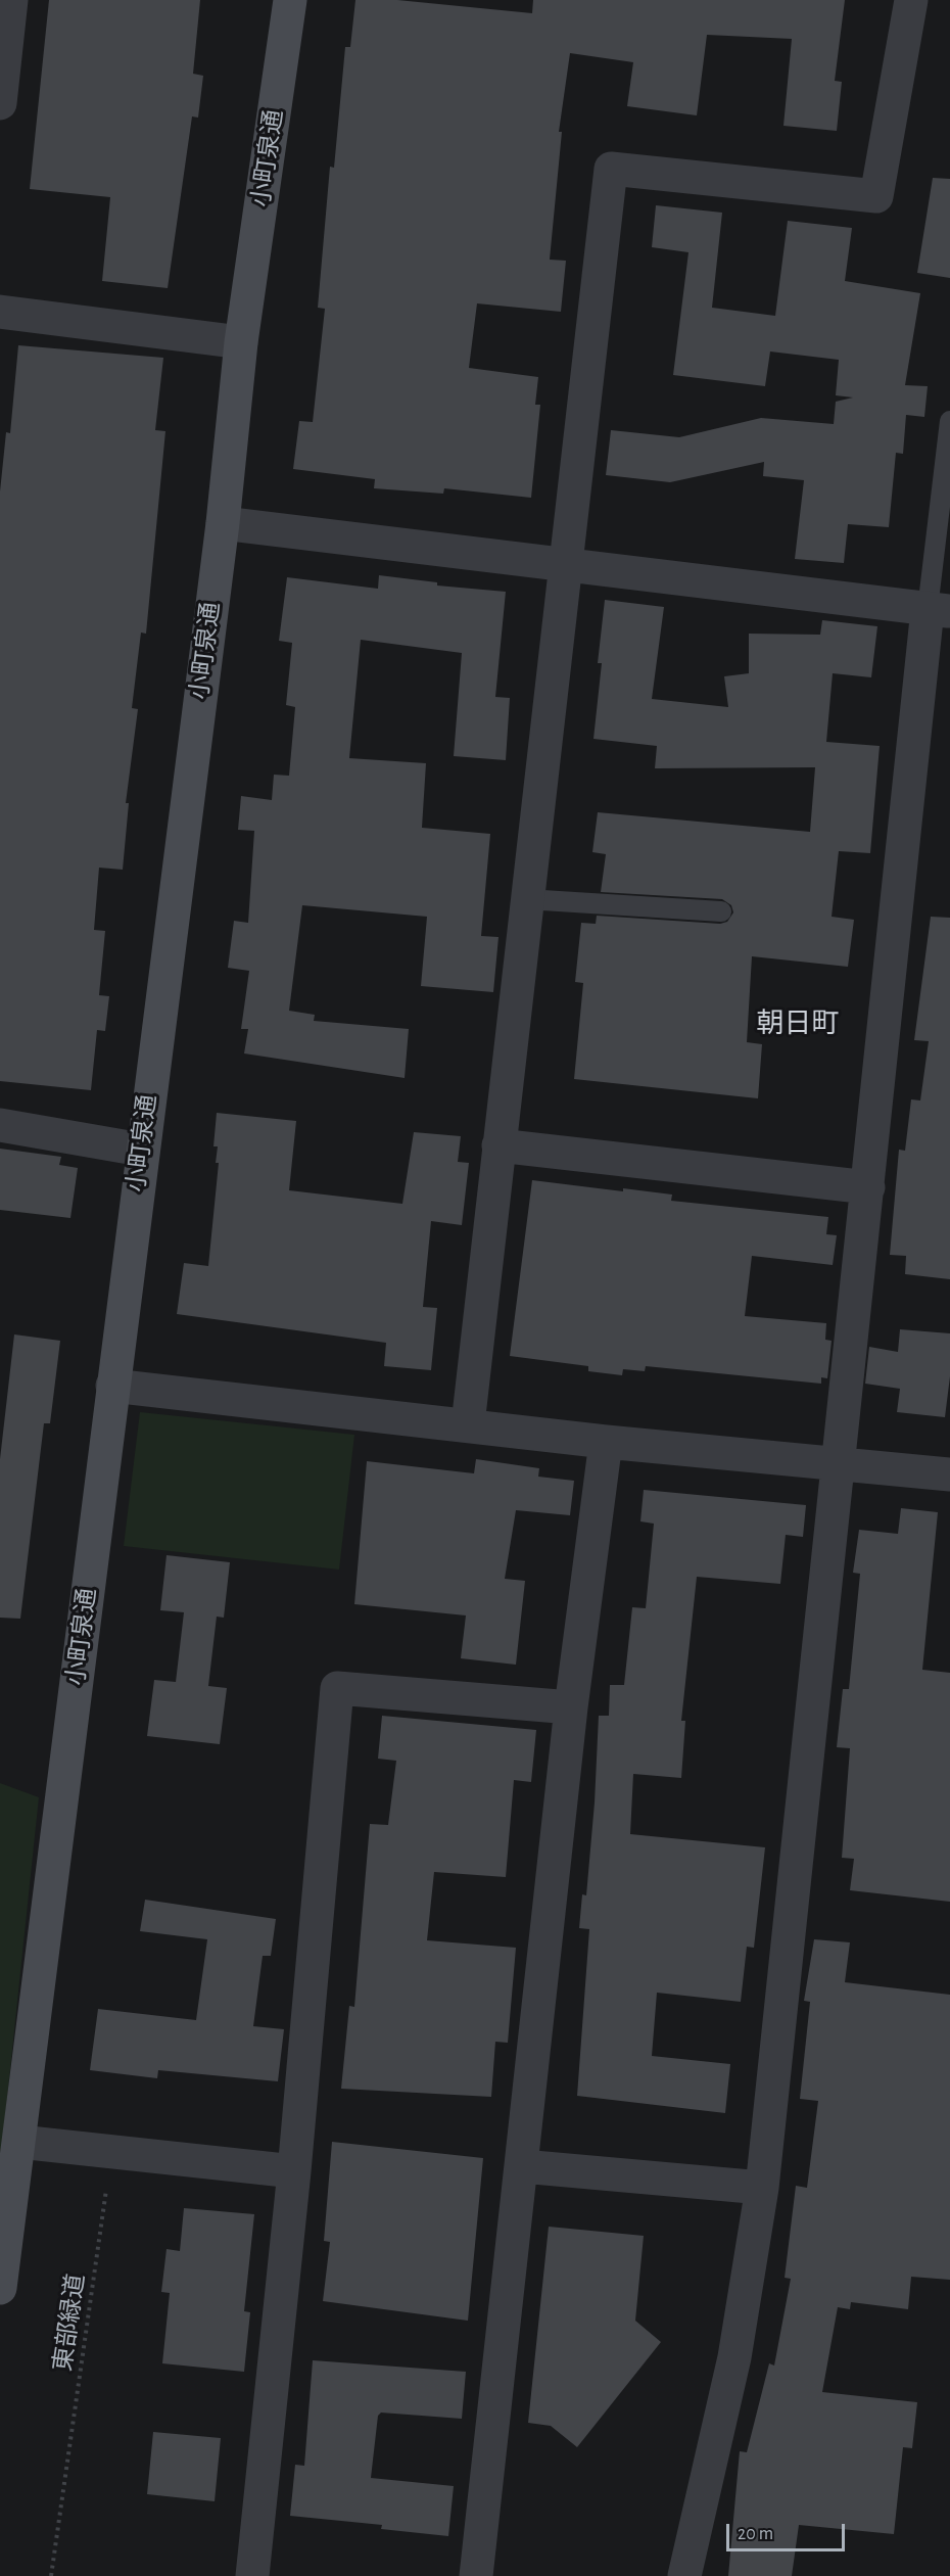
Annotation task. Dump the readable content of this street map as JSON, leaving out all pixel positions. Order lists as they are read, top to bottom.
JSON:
{
  "streets": {
    "street": ["小町泉通"],
    "path": ["東部緑道"]
  },
  "districts": ["朝日町"],
  "scale_bar": "20 m"
}
